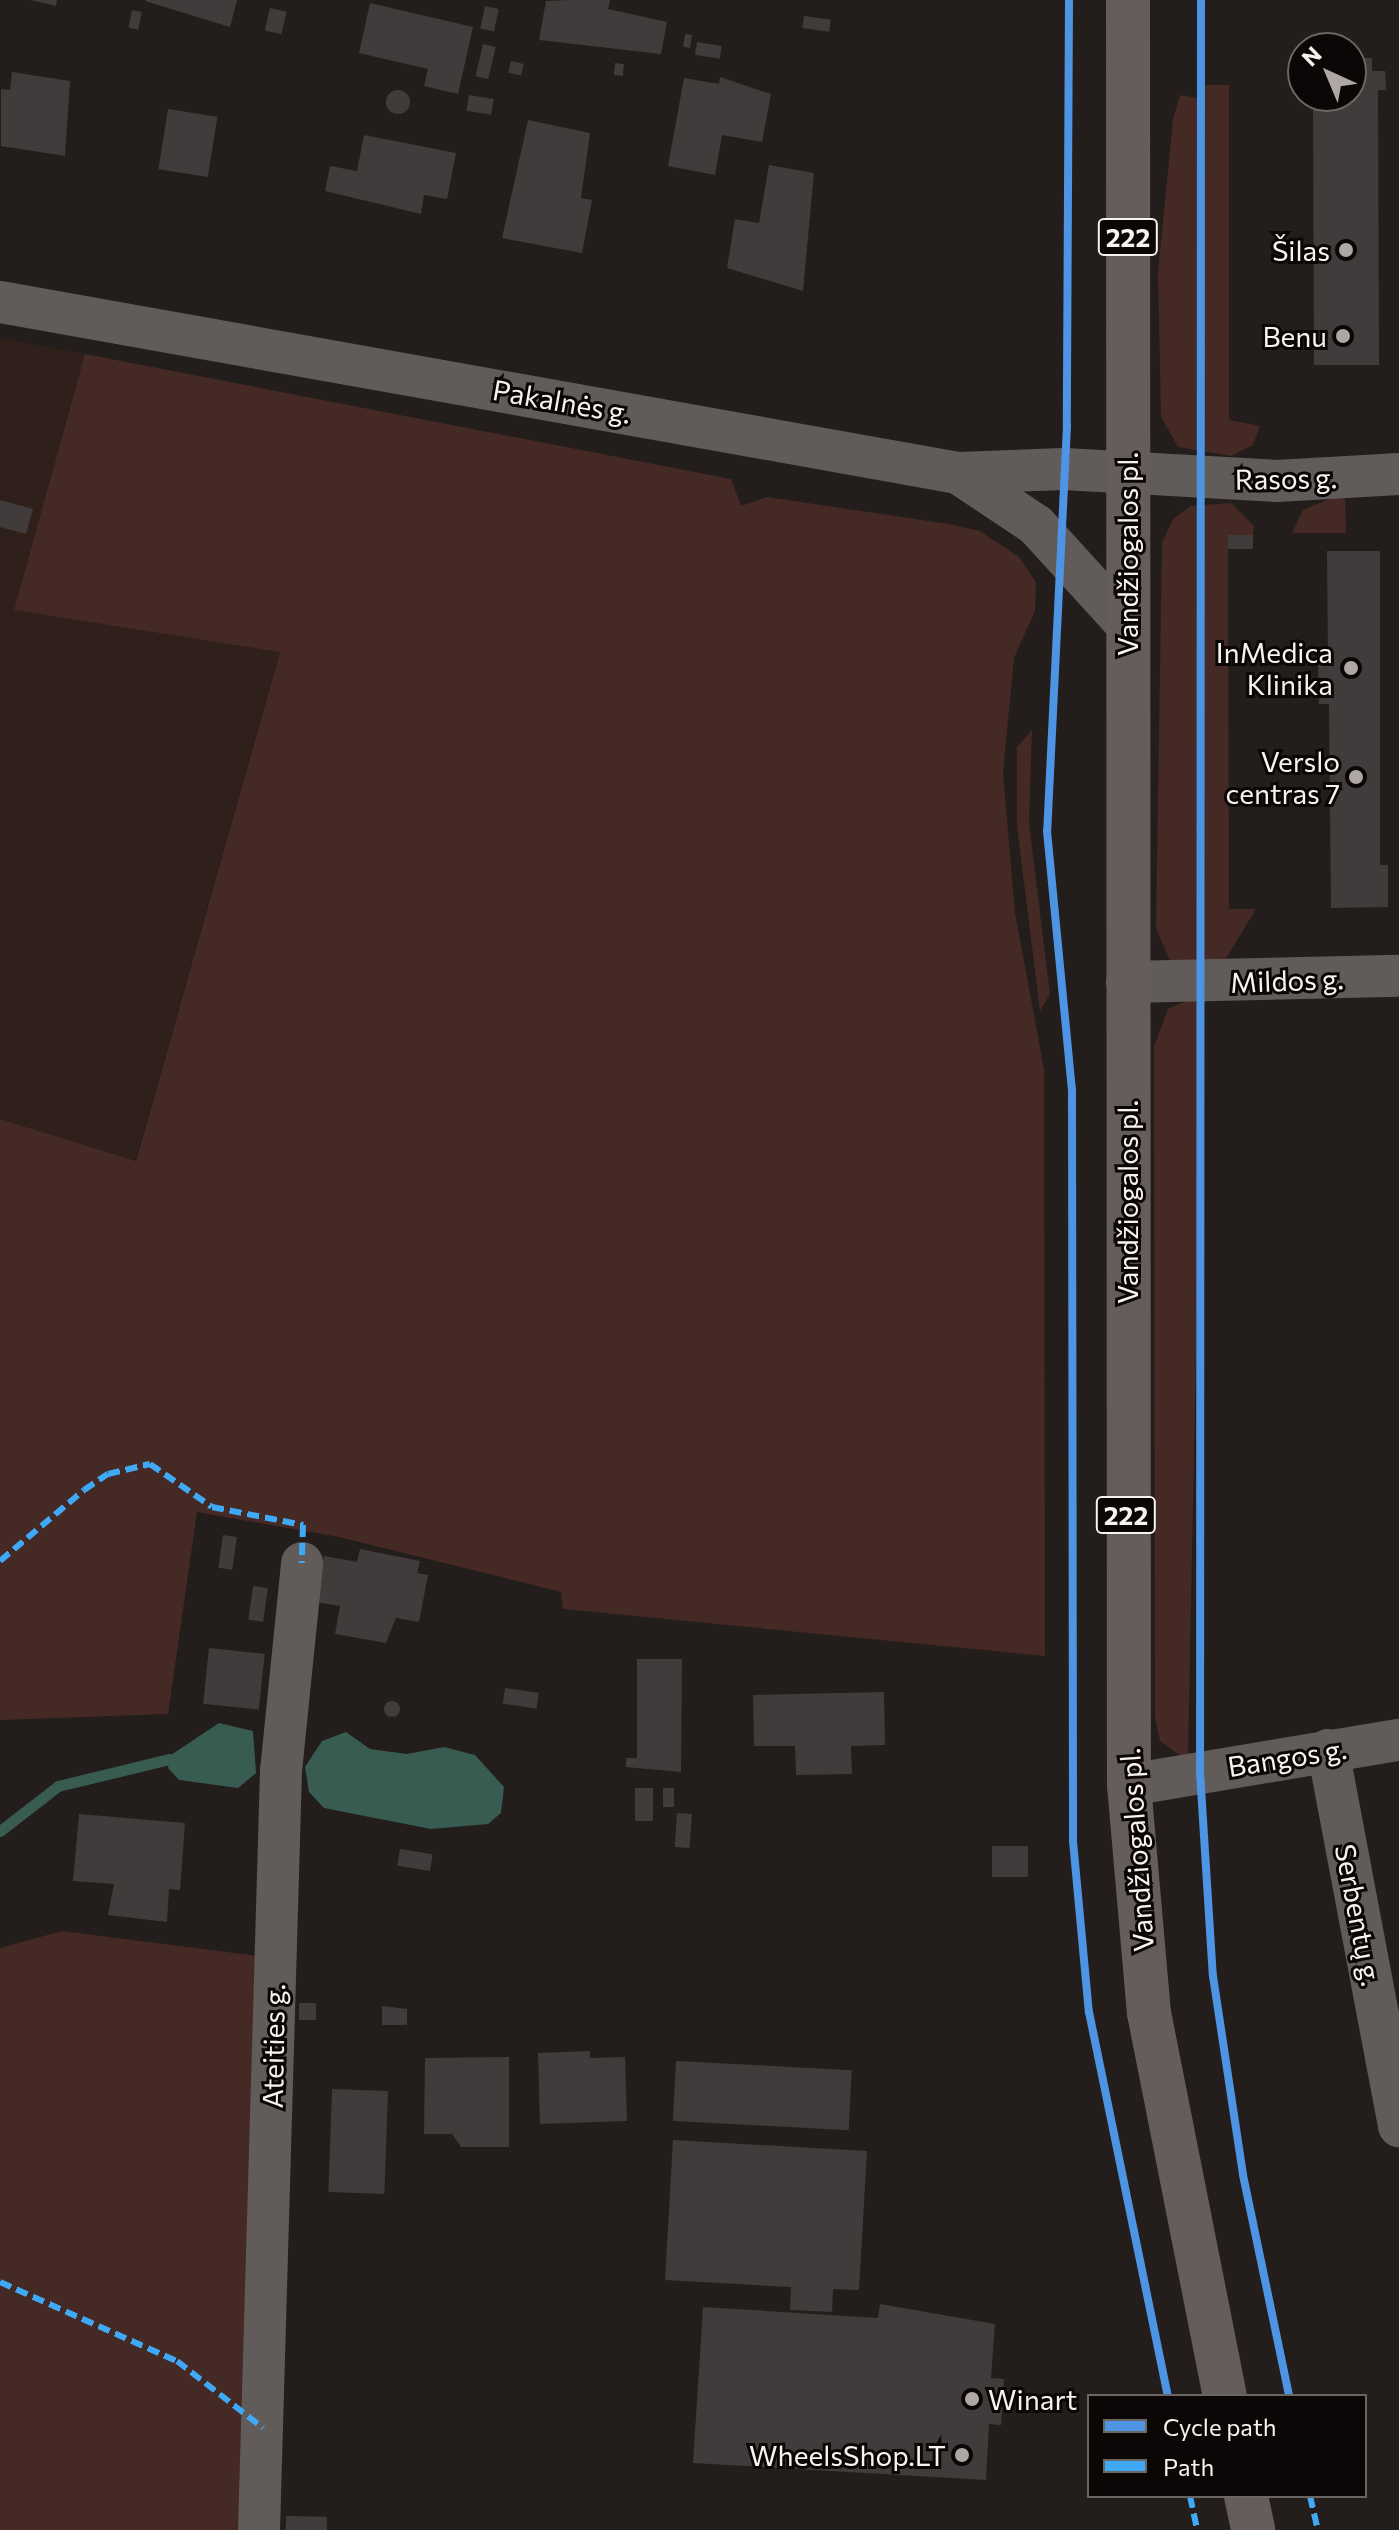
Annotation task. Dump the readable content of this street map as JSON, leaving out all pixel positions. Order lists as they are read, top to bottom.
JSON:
{
  "streets": {
    "main road": ["222", "Vandžiogalos pl."],
    "street": [
      "Pakalnės g.",
      "Rasos g.",
      "Mildos g.",
      "Bangos g.",
      "Serbentų g.",
      "Ateities g."
    ]
  },
  "crossings": [
    ["Pakalnės g.", "Rasos g."],
    ["Pakalnės g.", "Vandžiogalos pl."],
    ["Rasos g.", "Vandžiogalos pl."],
    ["Vandžiogalos pl.", "Mildos g."],
    ["Vandžiogalos pl.", "Bangos g."],
    ["Bangos g.", "Serbentų g."]
  ],
  "places": [
    "Šilas",
    "Benu",
    "InMedica Klinika",
    "Verslo centras 7",
    "Winart",
    "WheelsShop.LT"
  ],
  "legend": ["Cycle path", "Path"],
  "north": "top left"
}
